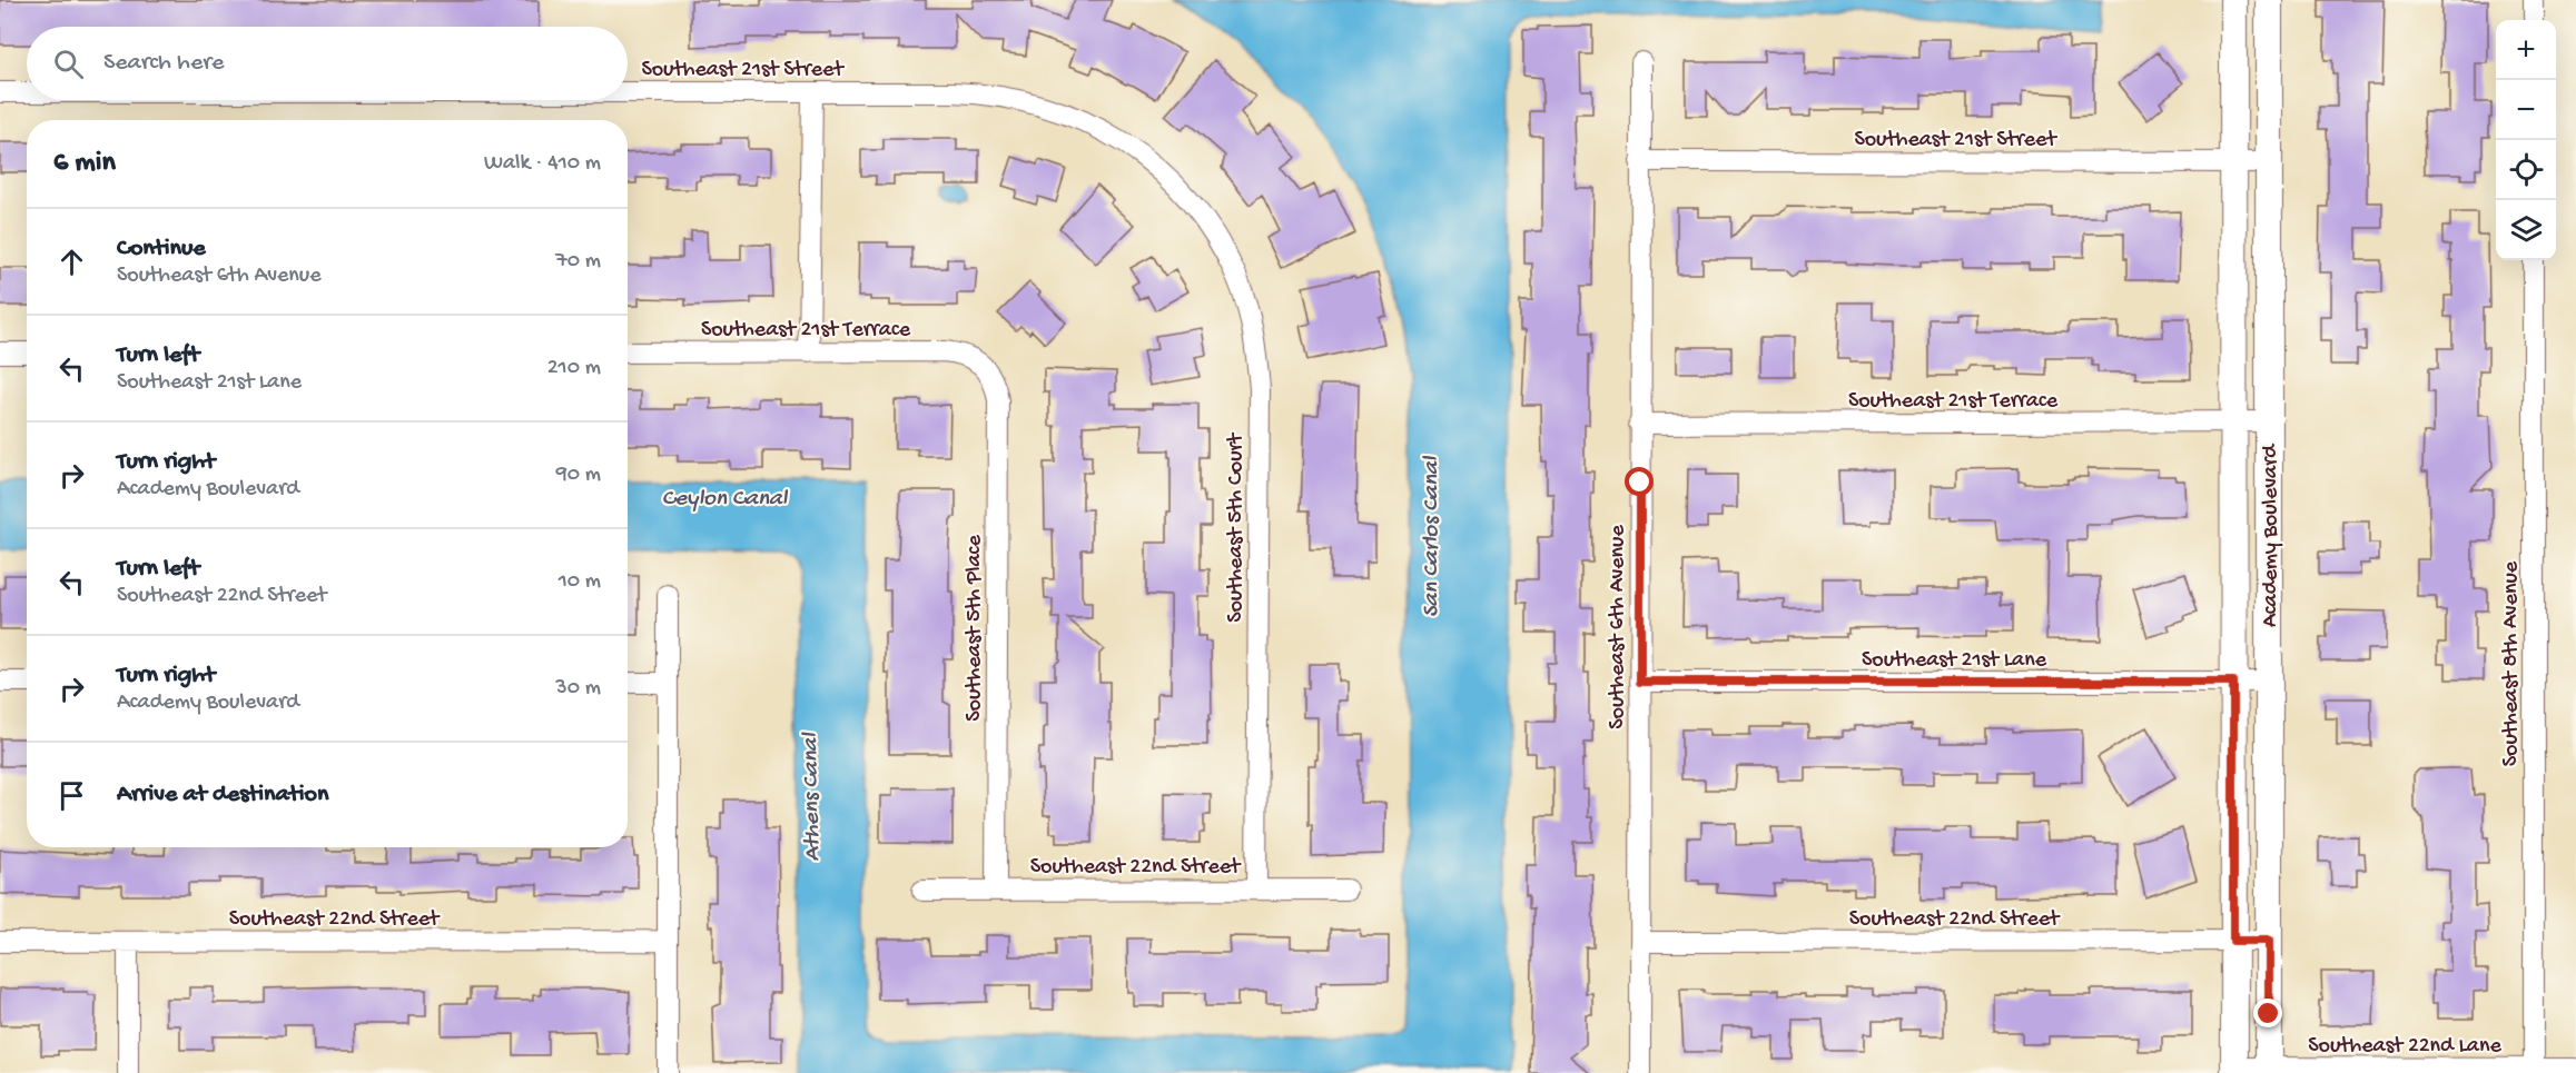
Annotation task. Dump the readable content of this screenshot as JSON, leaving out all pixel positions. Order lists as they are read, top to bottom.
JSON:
{
  "streets": {
    "street": [
      "Southeast 21st Street",
      "Southeast 21st Terrace",
      "Southeast 5th Court",
      "Academy Boulevard",
      "Southeast 6th Avenue",
      "Southeast 5th Place",
      "Southeast 21st Lane",
      "Southeast 8th Avenue",
      "Southeast 22nd Street",
      "Southeast 22nd Lane"
    ]
  },
  "crossings": [
    ["Southeast 21st Street", "Southeast 5th Court"],
    ["Southeast 21st Street", "Academy Boulevard"],
    ["Southeast 21st Street", "Southeast 6th Avenue"],
    ["Southeast 21st Terrace", "Academy Boulevard"],
    ["Southeast 21st Terrace", "Southeast 6th Avenue"],
    ["Southeast 21st Terrace", "Southeast 5th Place"],
    ["Southeast 5th Court", "Southeast 22nd Street"],
    ["Academy Boulevard", "Southeast 21st Lane"],
    ["Academy Boulevard", "Southeast 22nd Street"],
    ["Academy Boulevard", "Southeast 22nd Lane"],
    ["Southeast 6th Avenue", "Southeast 21st Lane"],
    ["Southeast 6th Avenue", "Southeast 22nd Street"],
    ["Southeast 5th Place", "Southeast 22nd Street"],
    ["Southeast 8th Avenue", "Southeast 22nd Lane"]
  ],
  "water": ["Ceylon Canal", "San Carlos Canal", "Athens Canal"],
  "page": {
    "map_buttons": ["+", "−"],
    "search": "Search here",
    "heading": ["6 min", "Walk · 410 m"],
    "list": [
      ["Continue", "Southeast 6th Avenue", "70 m"],
      ["Turn left", "Southeast 21st Lane", "210 m"],
      ["Turn right", "Academy Boulevard", "90 m"],
      ["Turn left", "Southeast 22nd Street", "10 m"],
      ["Turn right", "Academy Boulevard", "30 m"],
      "Arrive at destination"
    ]
  }
}
